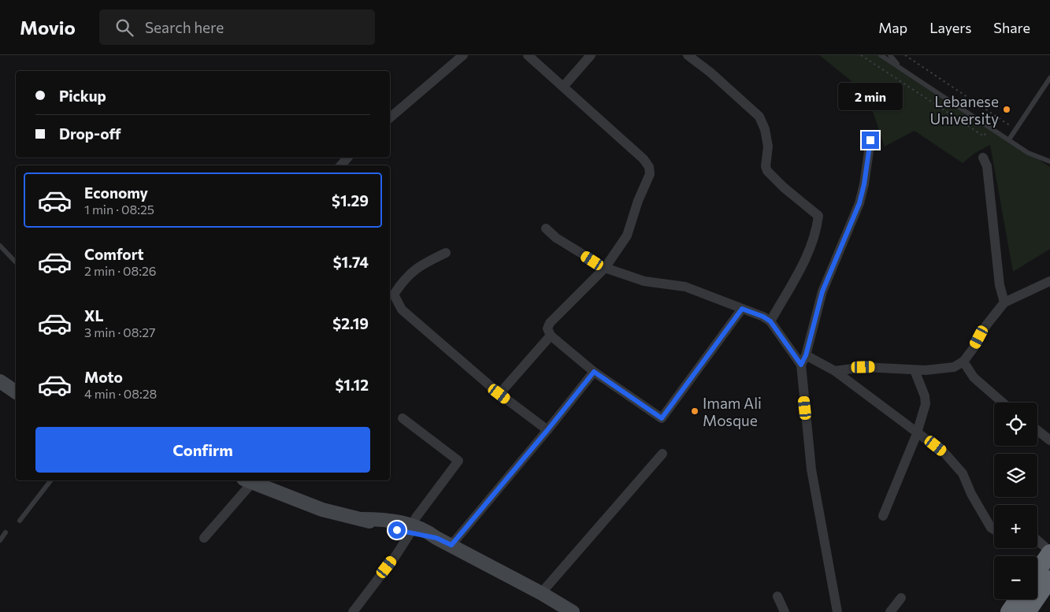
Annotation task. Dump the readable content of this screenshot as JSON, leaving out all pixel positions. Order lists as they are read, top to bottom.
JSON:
{
  "places": ["Lebanese University", "Imam Ali Mosque"],
  "page": {
    "header": "Movio",
    "search": "Search here",
    "nav": ["Map", "Layers", "Share"],
    "banner": ["Pickup", "Drop-off"],
    "bubble": "2 min",
    "list": [
      {
        "name": "Economy",
        "note": "1 min · 08:25",
        "value": "$1.29"
      },
      {
        "name": "Comfort",
        "note": "2 min · 08:26",
        "value": "$1.74"
      },
      {
        "name": "XL",
        "note": "3 min · 08:27",
        "value": "$2.19"
      },
      {
        "name": "Moto",
        "note": "4 min · 08:28",
        "value": "$1.12"
      }
    ],
    "map_buttons": ["+", "−"],
    "buttons": "Confirm"
  }
}
